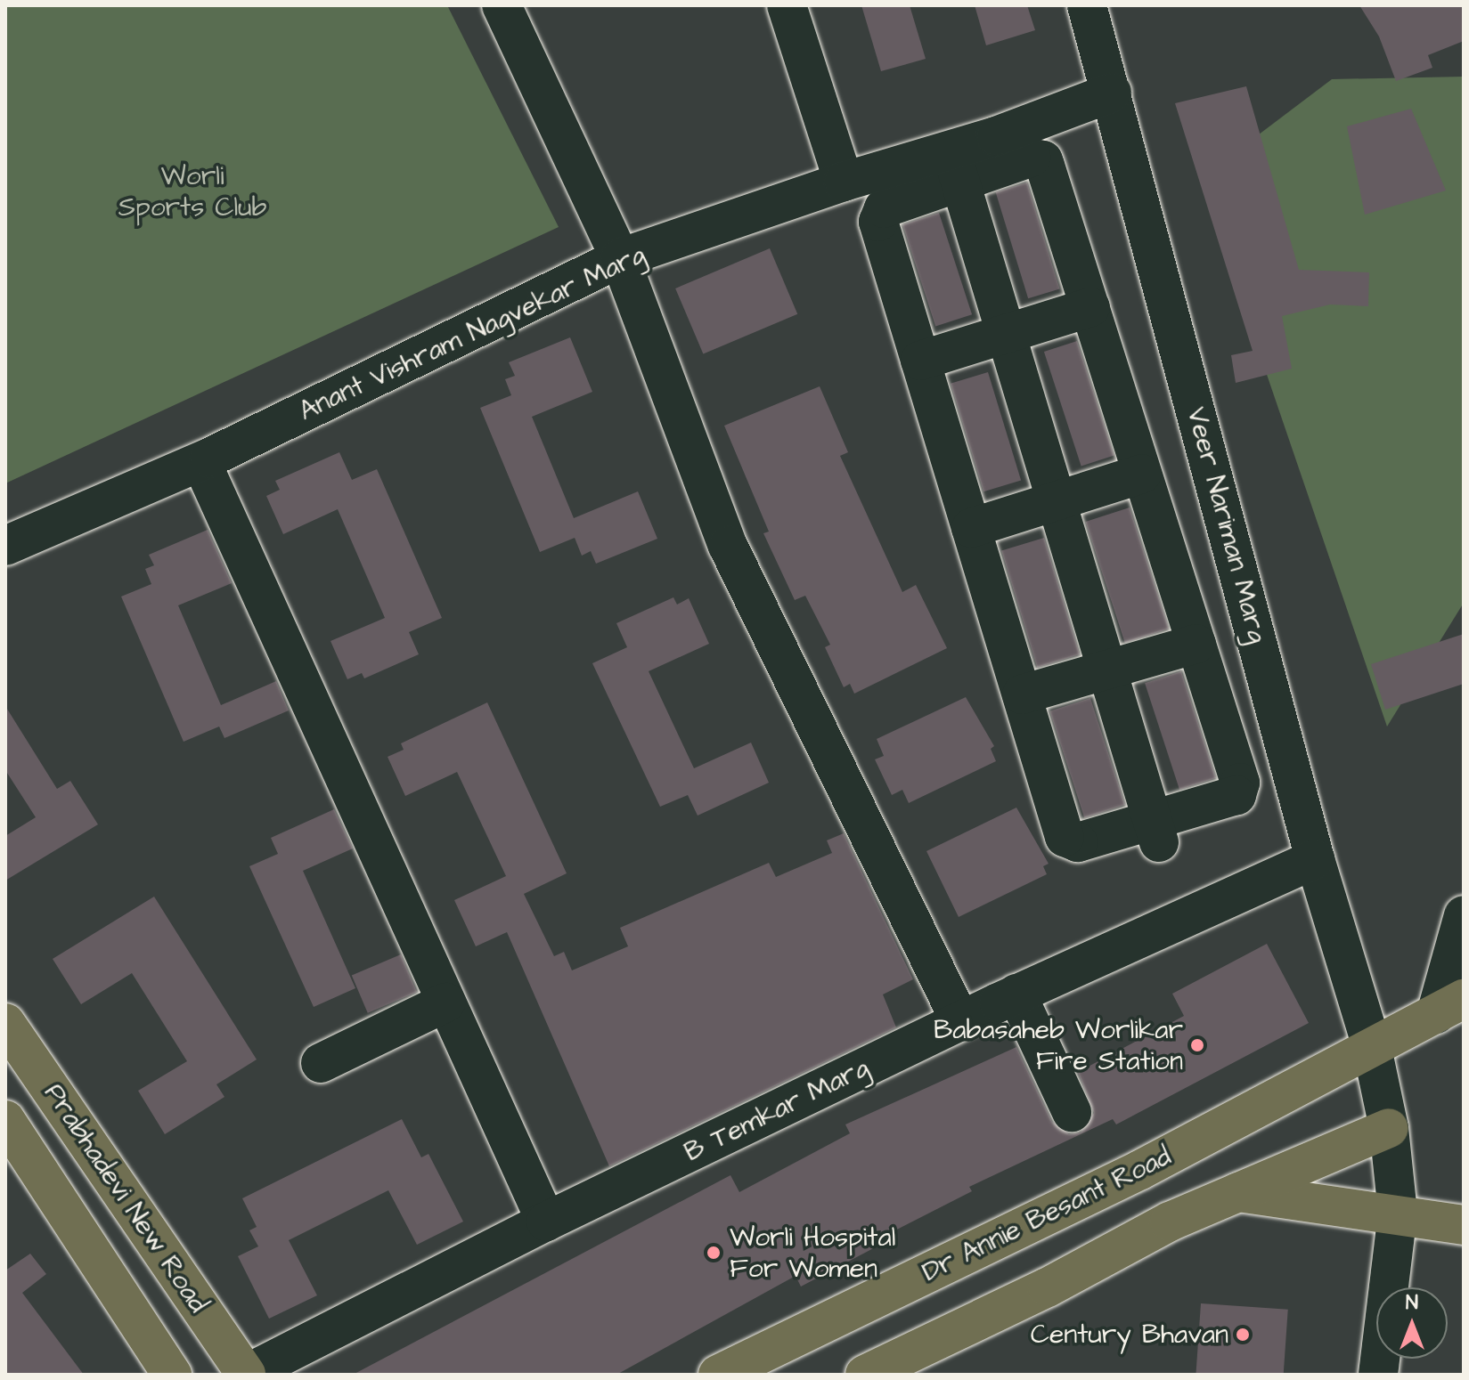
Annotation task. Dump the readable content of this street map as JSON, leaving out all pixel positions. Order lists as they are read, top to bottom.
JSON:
{
  "streets": {
    "main road": ["Prabhadevi New Road", "Dr Annie Besant Road"],
    "street": ["Anant Vishram Nagvekar Marg", "Veer Nariman Marg", "B Temkar Marg"]
  },
  "crossings": [
    ["Anant Vishram Nagvekar Marg", "Veer Nariman Marg"],
    ["Veer Nariman Marg", "B Temkar Marg"],
    ["Veer Nariman Marg", "Dr Annie Besant Road"],
    ["B Temkar Marg", "Prabhadevi New Road"]
  ],
  "parks": ["Worli Sports Club"],
  "places": ["Babasaheb Worlikar Fire Station", "Worli Hospital For Women", "Century Bhavan"],
  "north": "top"
}
